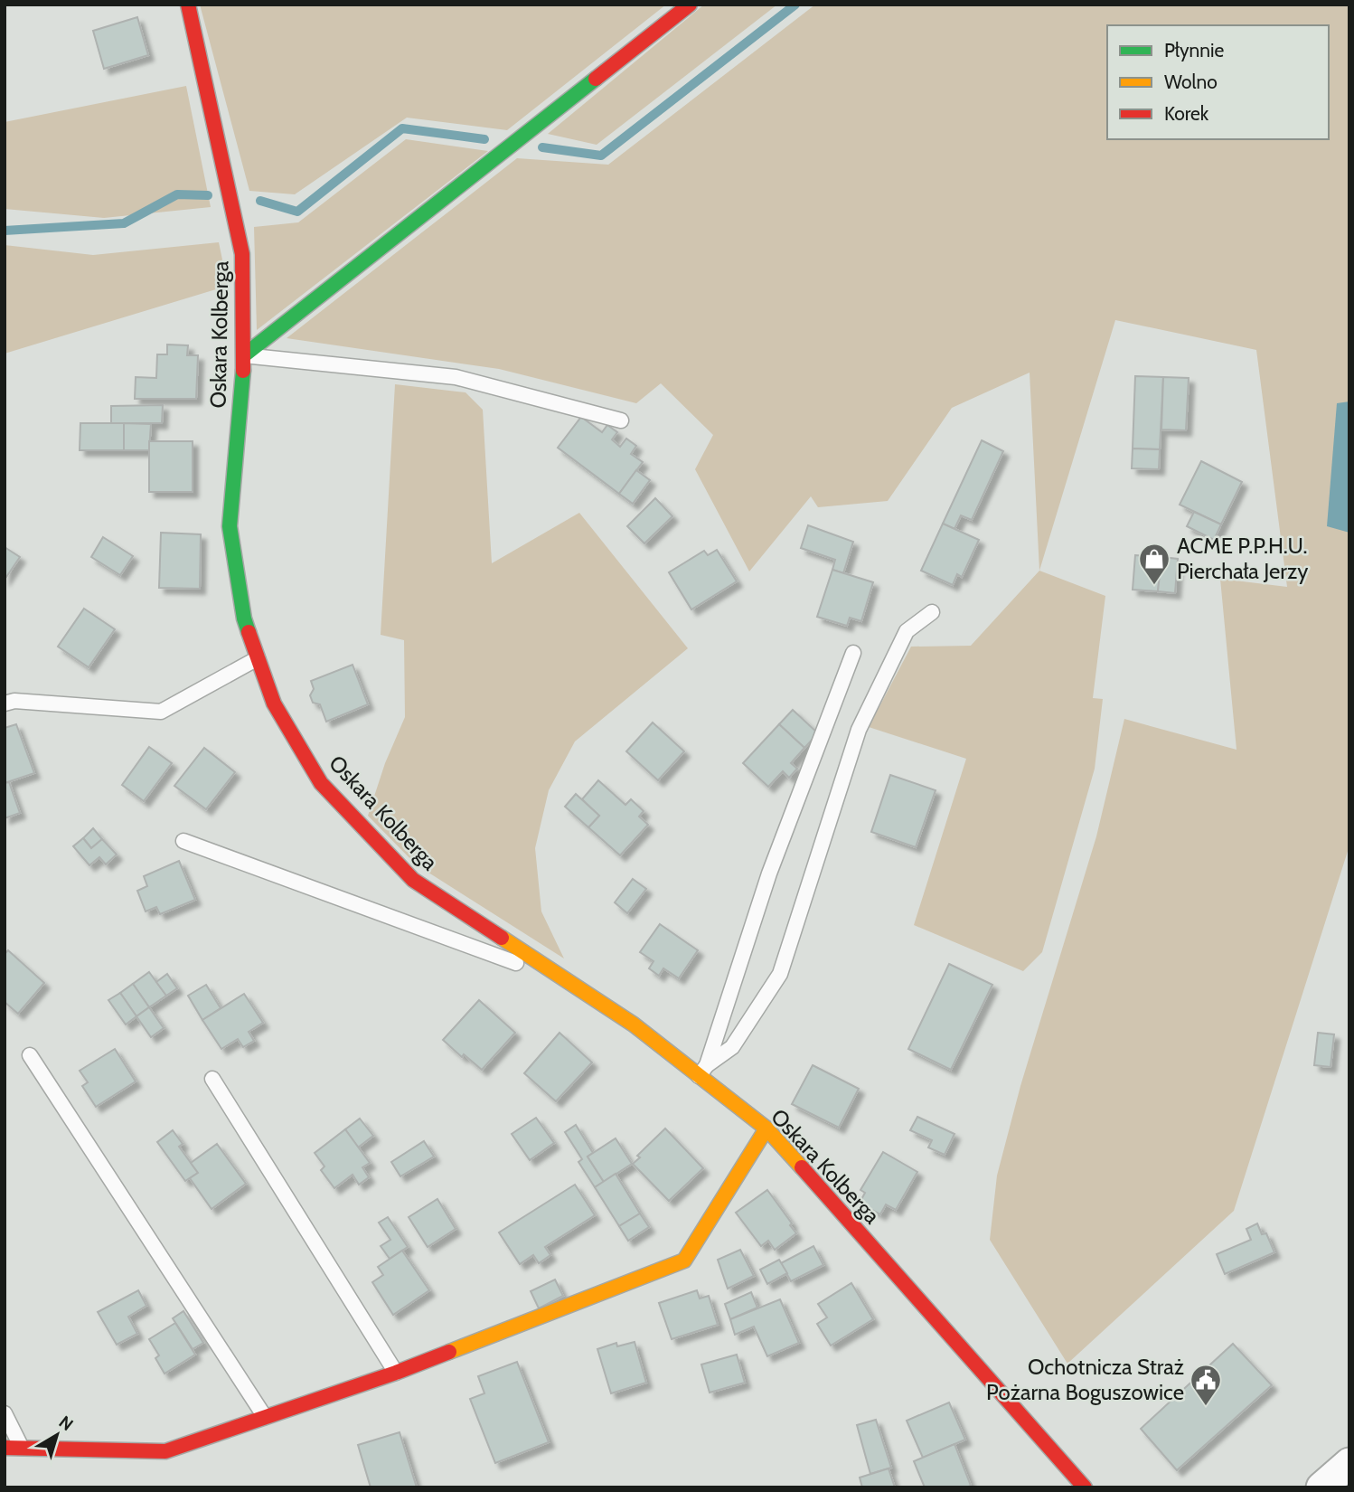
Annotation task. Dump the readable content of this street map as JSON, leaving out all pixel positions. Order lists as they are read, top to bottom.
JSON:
{
  "streets": {
    "street": ["Oskara Kolberga"]
  },
  "places": {
    "shop": ["ACME P.P.H.U. Pierchała Jerzy"],
    "public building": ["Ochotnicza Straż Pożarna Boguszowice"]
  },
  "legend": ["Płynnie", "Wolno", "Korek"],
  "north": "top right"
}
